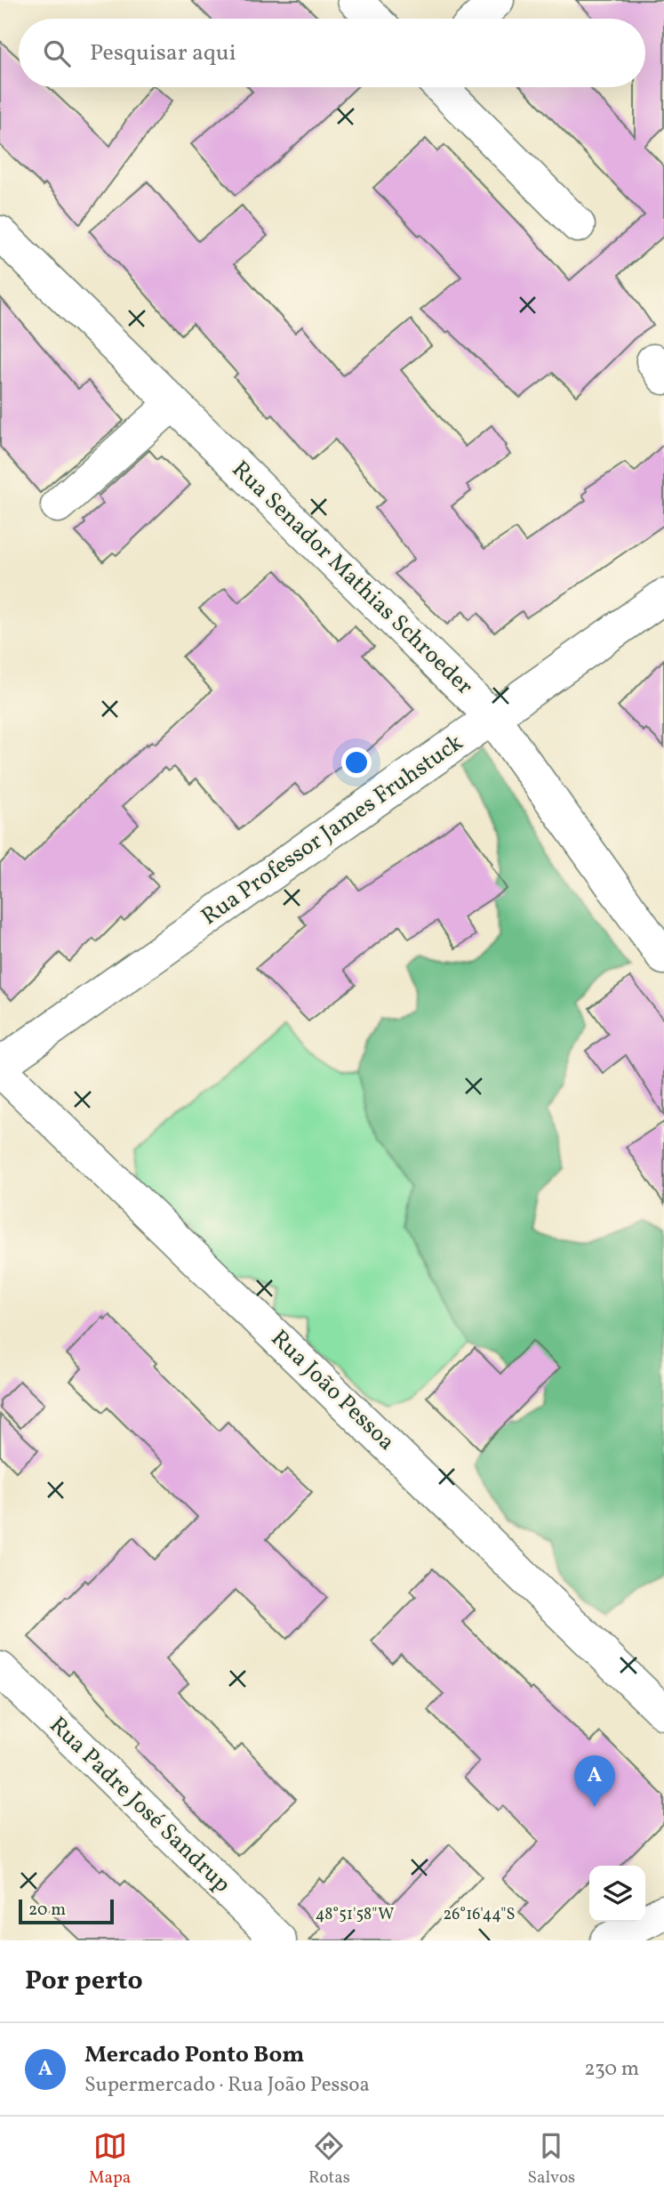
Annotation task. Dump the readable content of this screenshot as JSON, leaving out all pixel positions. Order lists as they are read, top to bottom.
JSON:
{
  "streets": {
    "street": [
      "Rua Senador Mathias Schroeder",
      "Rua Professor James Fruhstuck",
      "Rua João Pessoa",
      "Rua Padre José Sandrup"
    ]
  },
  "crossings": [
    ["Rua Senador Mathias Schroeder", "Rua Professor James Fruhstuck"]
  ],
  "scale_bar": "20 m",
  "page": {
    "search": "Pesquisar aqui",
    "pins": "A",
    "scale": "20 m",
    "heading": "Por perto",
    "list": [
      {
        "mark": "A",
        "name": "Mercado Ponto Bom",
        "note": "Supermercado · Rua João Pessoa",
        "value": "230 m"
      }
    ],
    "nav": ["Mapa", "Rotas", "Salvos"]
  },
  "coordinates": ["26°16'44\"S", "48°51'58\"W"]
}
